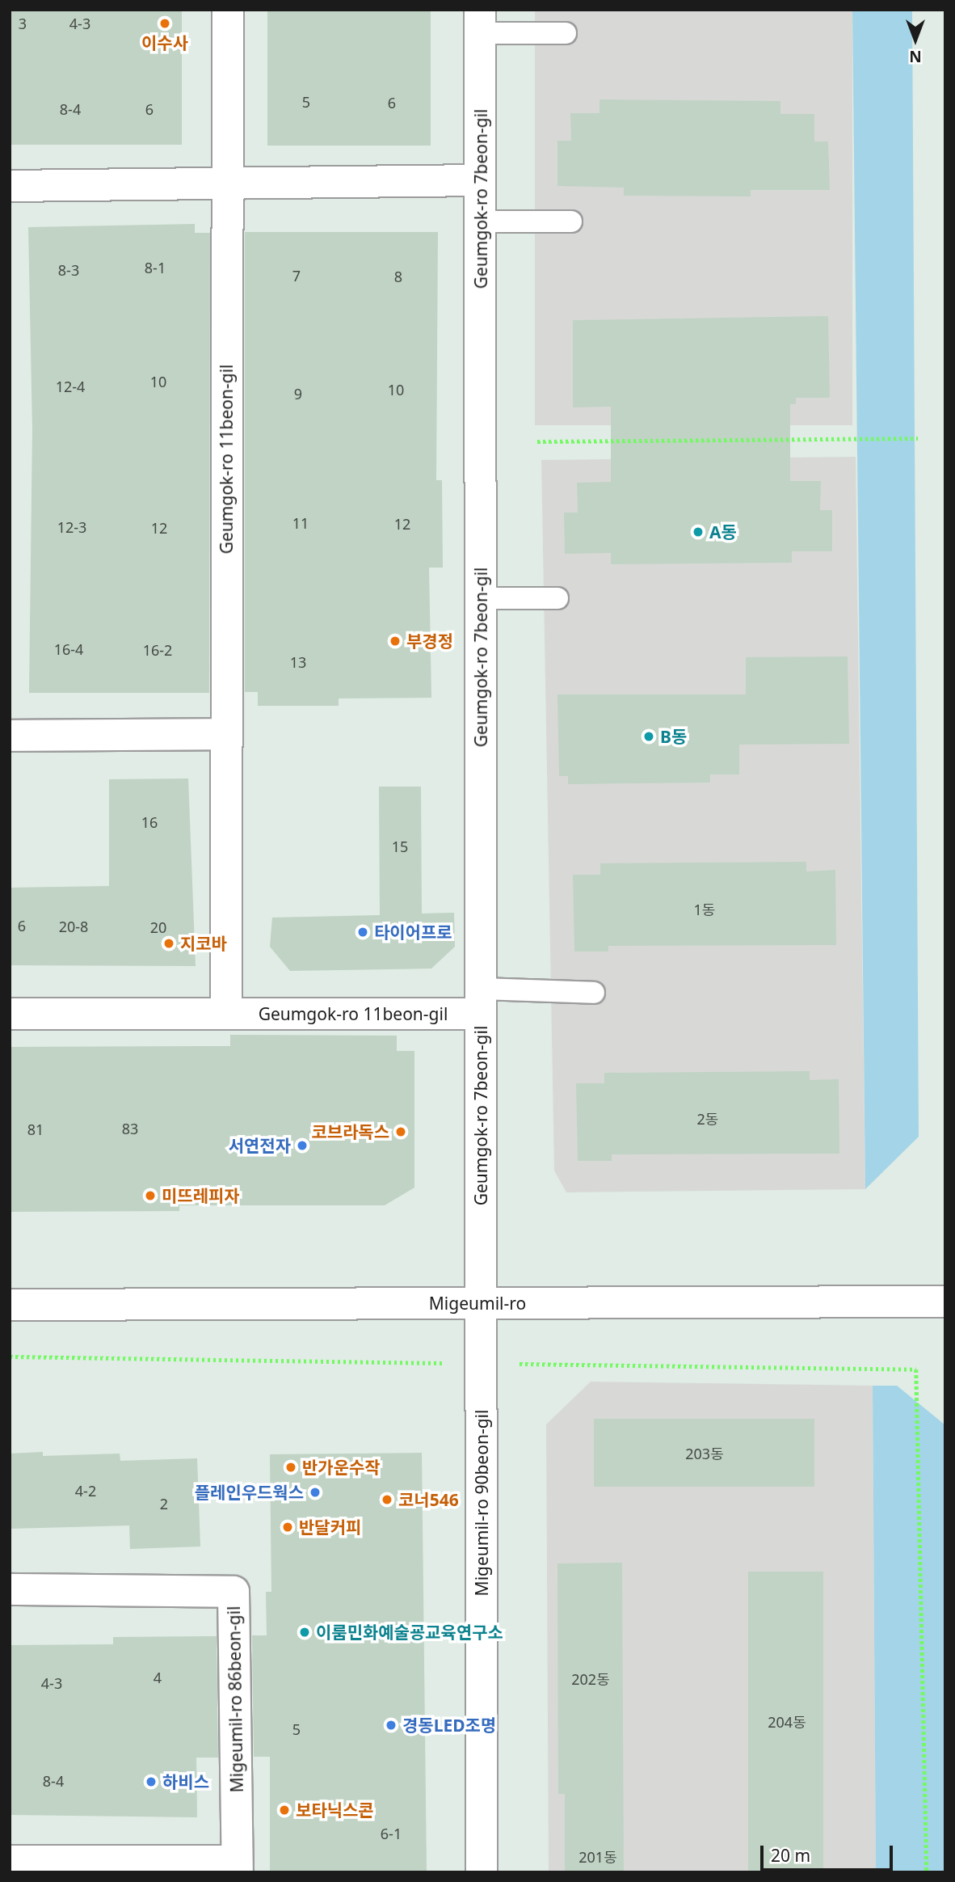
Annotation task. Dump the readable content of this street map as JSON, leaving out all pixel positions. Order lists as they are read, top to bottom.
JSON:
{
  "streets": {
    "street": [
      "Geumgok-ro 7beon-gil",
      "Geumgok-ro 11beon-gil",
      "Migeumil-ro",
      "Migeumil-ro 90beon-gil",
      "Migeumil-ro 86beon-gil"
    ]
  },
  "crossings": [
    ["Geumgok-ro 7beon-gil", "Geumgok-ro 11beon-gil"],
    ["Geumgok-ro 7beon-gil", "Migeumil-ro"],
    ["Geumgok-ro 7beon-gil", "Migeumil-ro 90beon-gil"],
    ["Migeumil-ro", "Migeumil-ro 90beon-gil"]
  ],
  "places": [
    "이수사",
    "A동",
    "부경정",
    "B동",
    "타이어프로",
    "지코바",
    "코브라독스",
    "서연전자",
    "미뜨레피자",
    "반가운수작",
    "플레인우드웍스",
    "코너546",
    "반달커피",
    "이룸민화예술굥교육연구소",
    "경동LED조명",
    "하비스",
    "보타닉스콘"
  ],
  "house_numbers": [
    "3",
    "4-3",
    "5",
    "6",
    "8-4",
    "6",
    "8-1",
    "8-3",
    "7",
    "8",
    "10",
    "12-4",
    "10",
    "9",
    "11",
    "12",
    "12-3",
    "12",
    "16-4",
    "16-2",
    "13",
    "16",
    "15",
    "1동",
    "6",
    "20-8",
    "20",
    "2동",
    "83",
    "81",
    "203동",
    "4-2",
    "2",
    "4",
    "202동",
    "4-3",
    "204동",
    "5",
    "8-4",
    "6-1",
    "201동"
  ],
  "scale_bar": "20 m",
  "north": "bottom"
}
